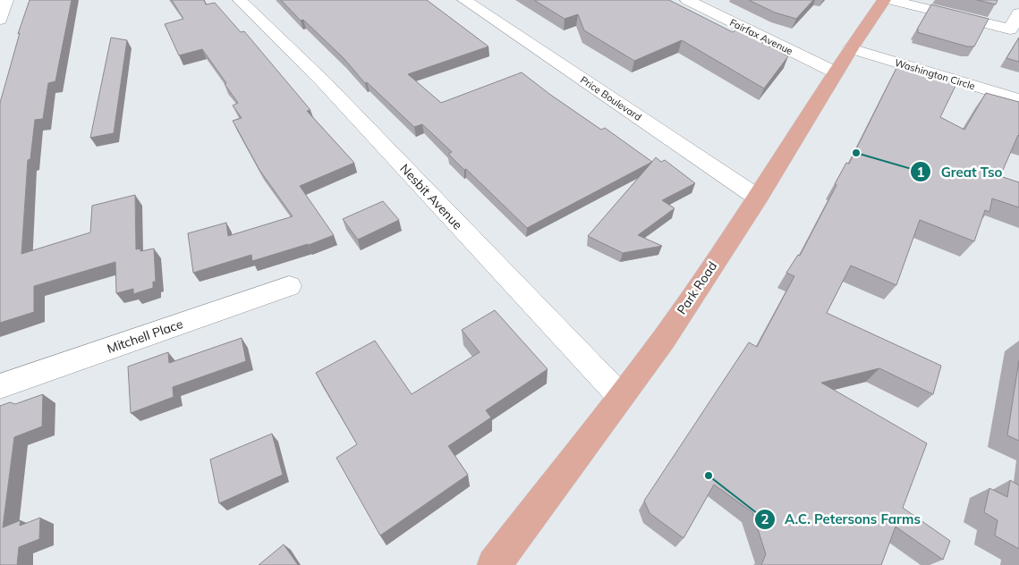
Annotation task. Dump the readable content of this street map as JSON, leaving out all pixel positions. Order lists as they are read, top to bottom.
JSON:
{
  "streets": {
    "main road": ["Park Road"],
    "street": [
      "Fairfax Avenue",
      "Washington Circle",
      "Price Boulevard",
      "Nesbit Avenue",
      "Mitchell Place"
    ]
  },
  "crossings": [
    ["Fairfax Avenue", "Park Road"],
    ["Washington Circle", "Park Road"],
    ["Price Boulevard", "Park Road"],
    ["Nesbit Avenue", "Park Road"]
  ],
  "places": ["Great Tso", "A.C. Petersons Farms"]
}
